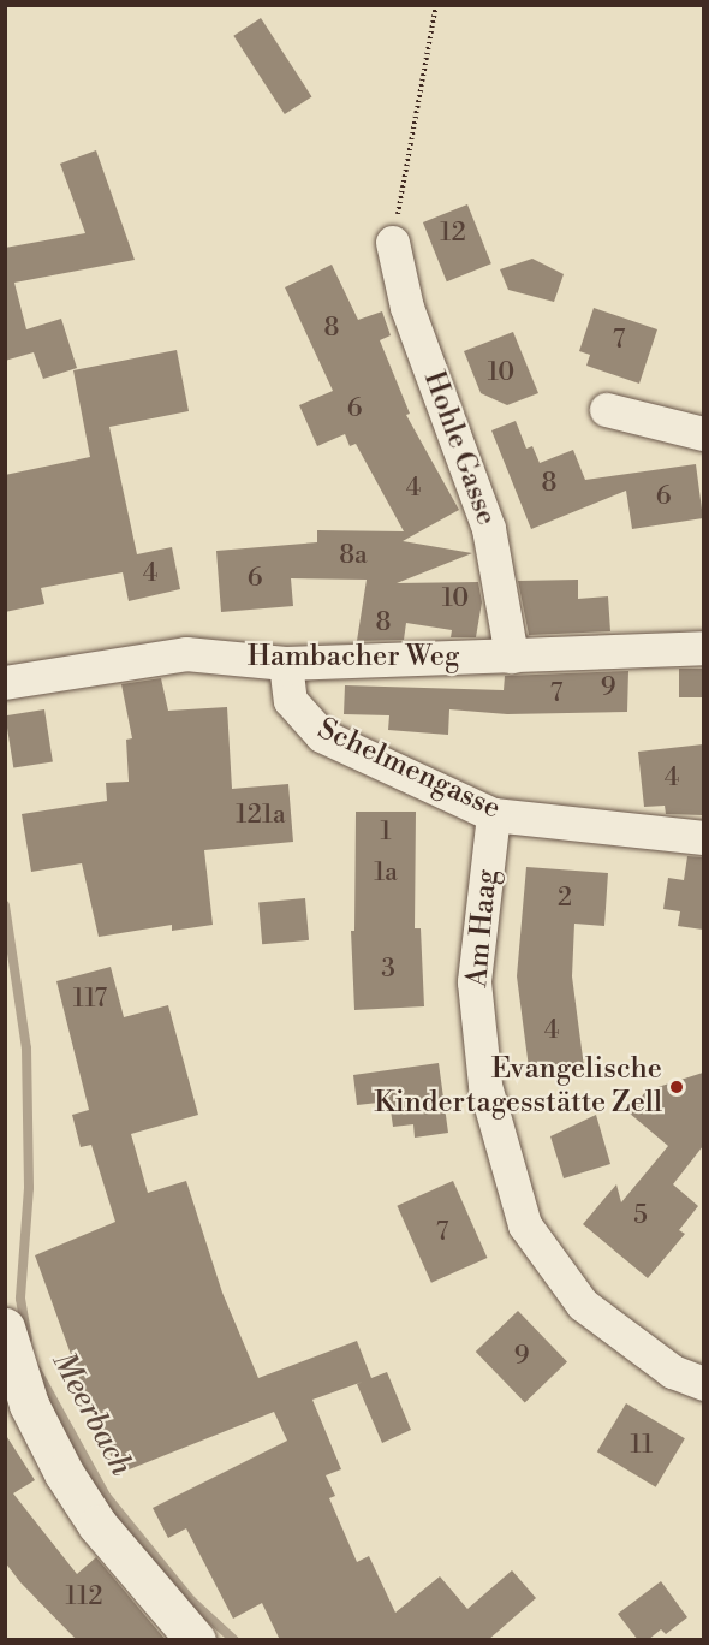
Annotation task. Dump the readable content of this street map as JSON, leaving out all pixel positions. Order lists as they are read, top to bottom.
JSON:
{
  "streets": {
    "street": [
      "Hohle Gasse",
      "Hambacher Weg",
      "Schelmengasse",
      "Am Haag"
    ]
  },
  "crossings": [
    ["Hohle Gasse", "Hambacher Weg"],
    ["Hambacher Weg", "Schelmengasse"],
    ["Schelmengasse", "Am Haag"]
  ],
  "water": ["Meerbach"],
  "places": ["Evangelische Kindertagesstätte Zell"],
  "house_numbers": [
    "12",
    "8",
    "7",
    "10",
    "6",
    "8",
    "4",
    "6",
    "8a",
    "4",
    "6",
    "10",
    "8",
    "9",
    "7",
    "4",
    "121a",
    "1",
    "1a",
    "2",
    "3",
    "117",
    "4",
    "5",
    "7",
    "9",
    "11",
    "112"
  ]
}
